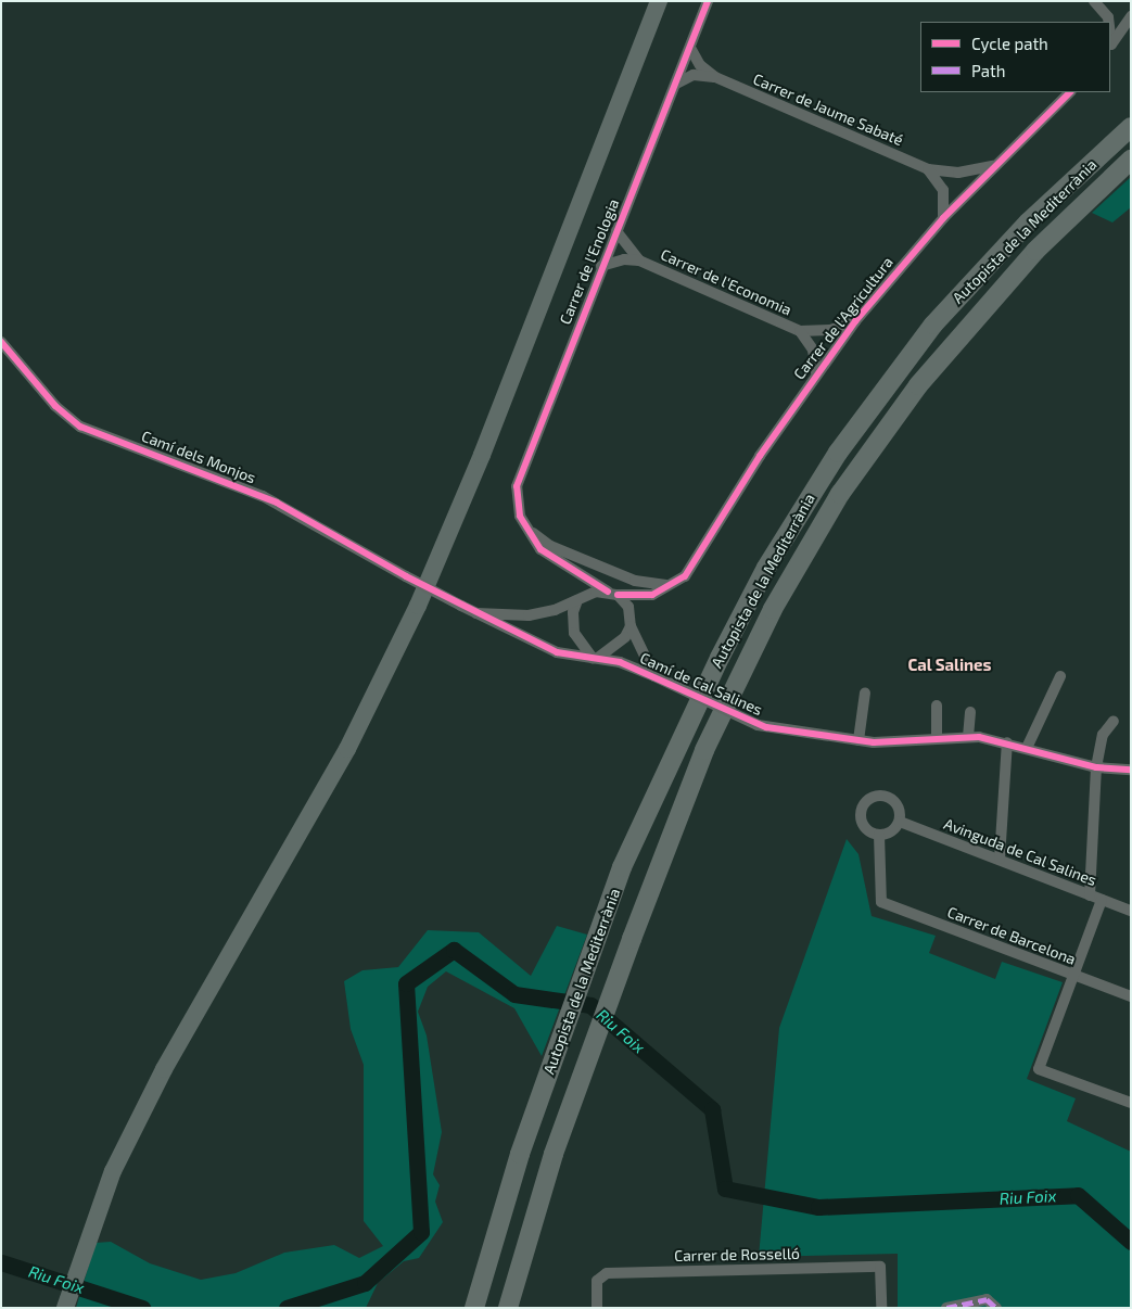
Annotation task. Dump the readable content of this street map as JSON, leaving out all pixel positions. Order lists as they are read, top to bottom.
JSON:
{
  "streets": {
    "highway": ["Autopista de la Mediterrània"],
    "street": [
      "Carrer de Jaume Sabaté",
      "Carrer de l'Enologia",
      "Carrer de l'Economia",
      "Carrer de l'Agricultura",
      "Camí dels Monjos",
      "Camí de Cal Salines",
      "Avinguda de Cal Salines",
      "Carrer de Barcelona",
      "Carrer de Rosselló"
    ]
  },
  "crossings": [
    ["Carrer de Jaume Sabaté", "Carrer de l'Enologia"],
    ["Carrer de Jaume Sabaté", "Carrer de l'Agricultura"],
    ["Carrer de l'Enologia", "Carrer de l'Economia"],
    ["Carrer de l'Enologia", "Carrer de l'Agricultura"],
    ["Carrer de l'Enologia", "Camí de Cal Salines"],
    ["Carrer de l'Economia", "Carrer de l'Agricultura"],
    ["Carrer de l'Agricultura", "Camí de Cal Salines"],
    ["Camí dels Monjos", "Camí de Cal Salines"],
    ["Avinguda de Cal Salines", "Carrer de Barcelona"]
  ],
  "districts": ["Cal Salines"],
  "water": ["Riu Foix"],
  "legend": ["Cycle path", "Path"]
}
